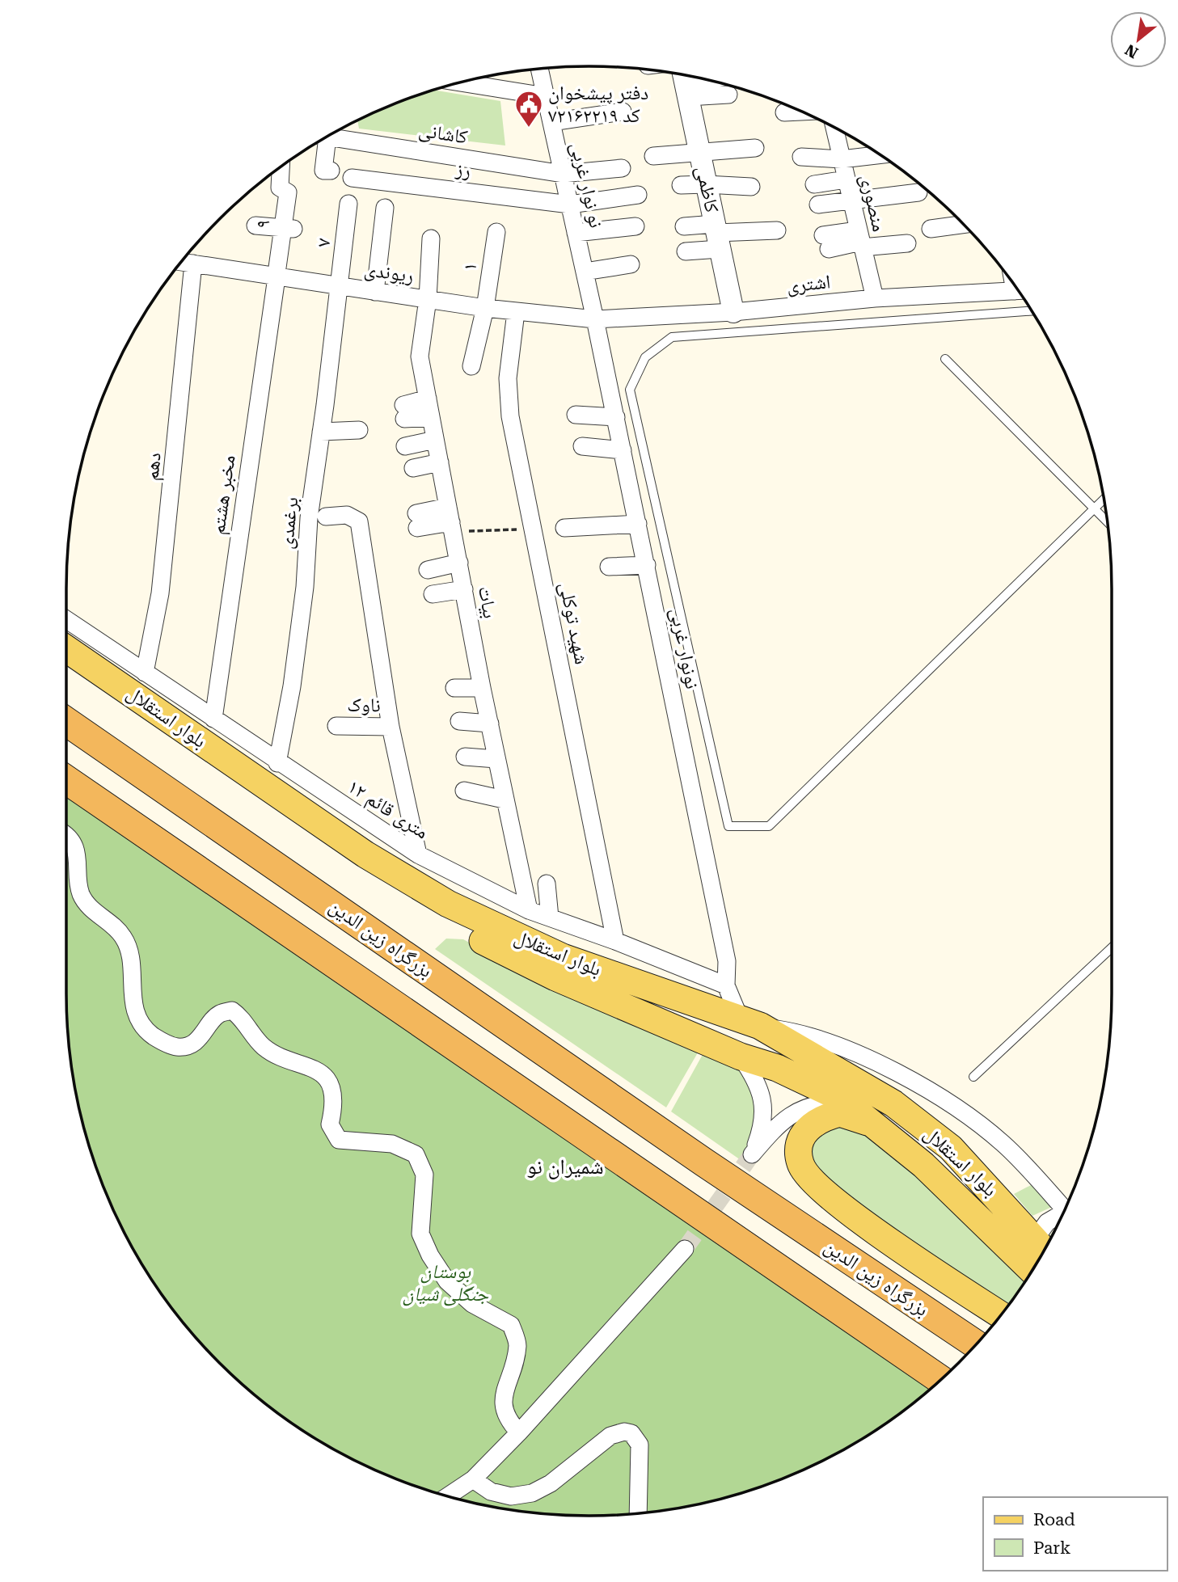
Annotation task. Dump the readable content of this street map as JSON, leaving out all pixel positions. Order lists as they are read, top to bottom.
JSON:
{
  "streets": {
    "highway": ["بزرگراه زین الدین"],
    "main road": ["بلوار استقلال"],
    "street": [
      "کاشانی",
      "رز",
      "نو نوار غربی",
      "کاظمی",
      "منصوری",
      "۹",
      "۷",
      "۱",
      "ریوندی",
      "اشتری",
      "دهم",
      "مخبر هشتم",
      "برغمدی",
      "بیات",
      "شهید توکلی",
      "نونوار غربی",
      "ناوک",
      "۱۲ متری قائم"
    ]
  },
  "crossings": [
    ["کاشانی", "نو نوار غربی"],
    ["رز", "نو نوار غربی"],
    ["نو نوار غربی", "ریوندی"],
    ["نو نوار غربی", "اشتری"],
    ["نو نوار غربی", "نونوار غربی"],
    ["کاظمی", "اشتری"],
    ["منصوری", "اشتری"],
    ["۹", "ریوندی"],
    ["۹", "مخبر هشتم"],
    ["۷", "ریوندی"],
    ["۷", "برغمدی"],
    ["۱", "ریوندی"],
    ["ریوندی", "اشتری"],
    ["ریوندی", "دهم"],
    ["ریوندی", "مخبر هشتم"],
    ["ریوندی", "برغمدی"],
    ["ریوندی", "بیات"],
    ["ریوندی", "شهید توکلی"],
    ["ریوندی", "نونوار غربی"],
    ["اشتری", "نونوار غربی"],
    ["دهم", "۱۲ متری قائم"],
    ["مخبر هشتم", "۱۲ متری قائم"],
    ["برغمدی", "ناوک"],
    ["برغمدی", "۱۲ متری قائم"],
    ["بیات", "۱۲ متری قائم"],
    ["شهید توکلی", "۱۲ متری قائم"],
    ["نونوار غربی", "۱۲ متری قائم"]
  ],
  "districts": ["شمیران نو"],
  "parks": ["بوستان جنگلی شیان"],
  "places": {
    "public building": ["دفتر پیشخوان کد ۷۲۱۶۲۲۱۹"]
  },
  "legend": ["Road", "Park"],
  "north": "bottom left"
}
